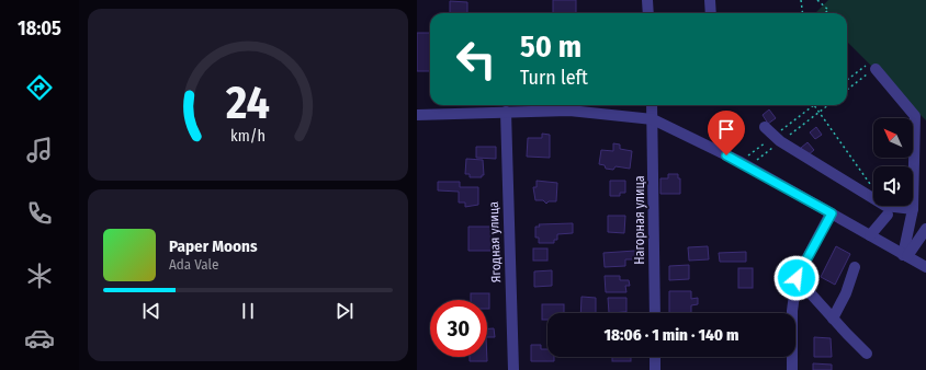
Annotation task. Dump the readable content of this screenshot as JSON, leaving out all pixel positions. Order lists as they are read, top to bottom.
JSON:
{
  "streets": {
    "street": ["Нагорная улица", "Ягодная улица"]
  },
  "north": "top left",
  "page": {
    "tabs": "18:05",
    "turn": ["50 m", "Turn left"],
    "song": ["Paper Moons", "Ada Vale"],
    "limit": "30",
    "trip": "18:06 · 1 min · 140 m",
    "gauge": ["24", "km/h"]
  }
}
